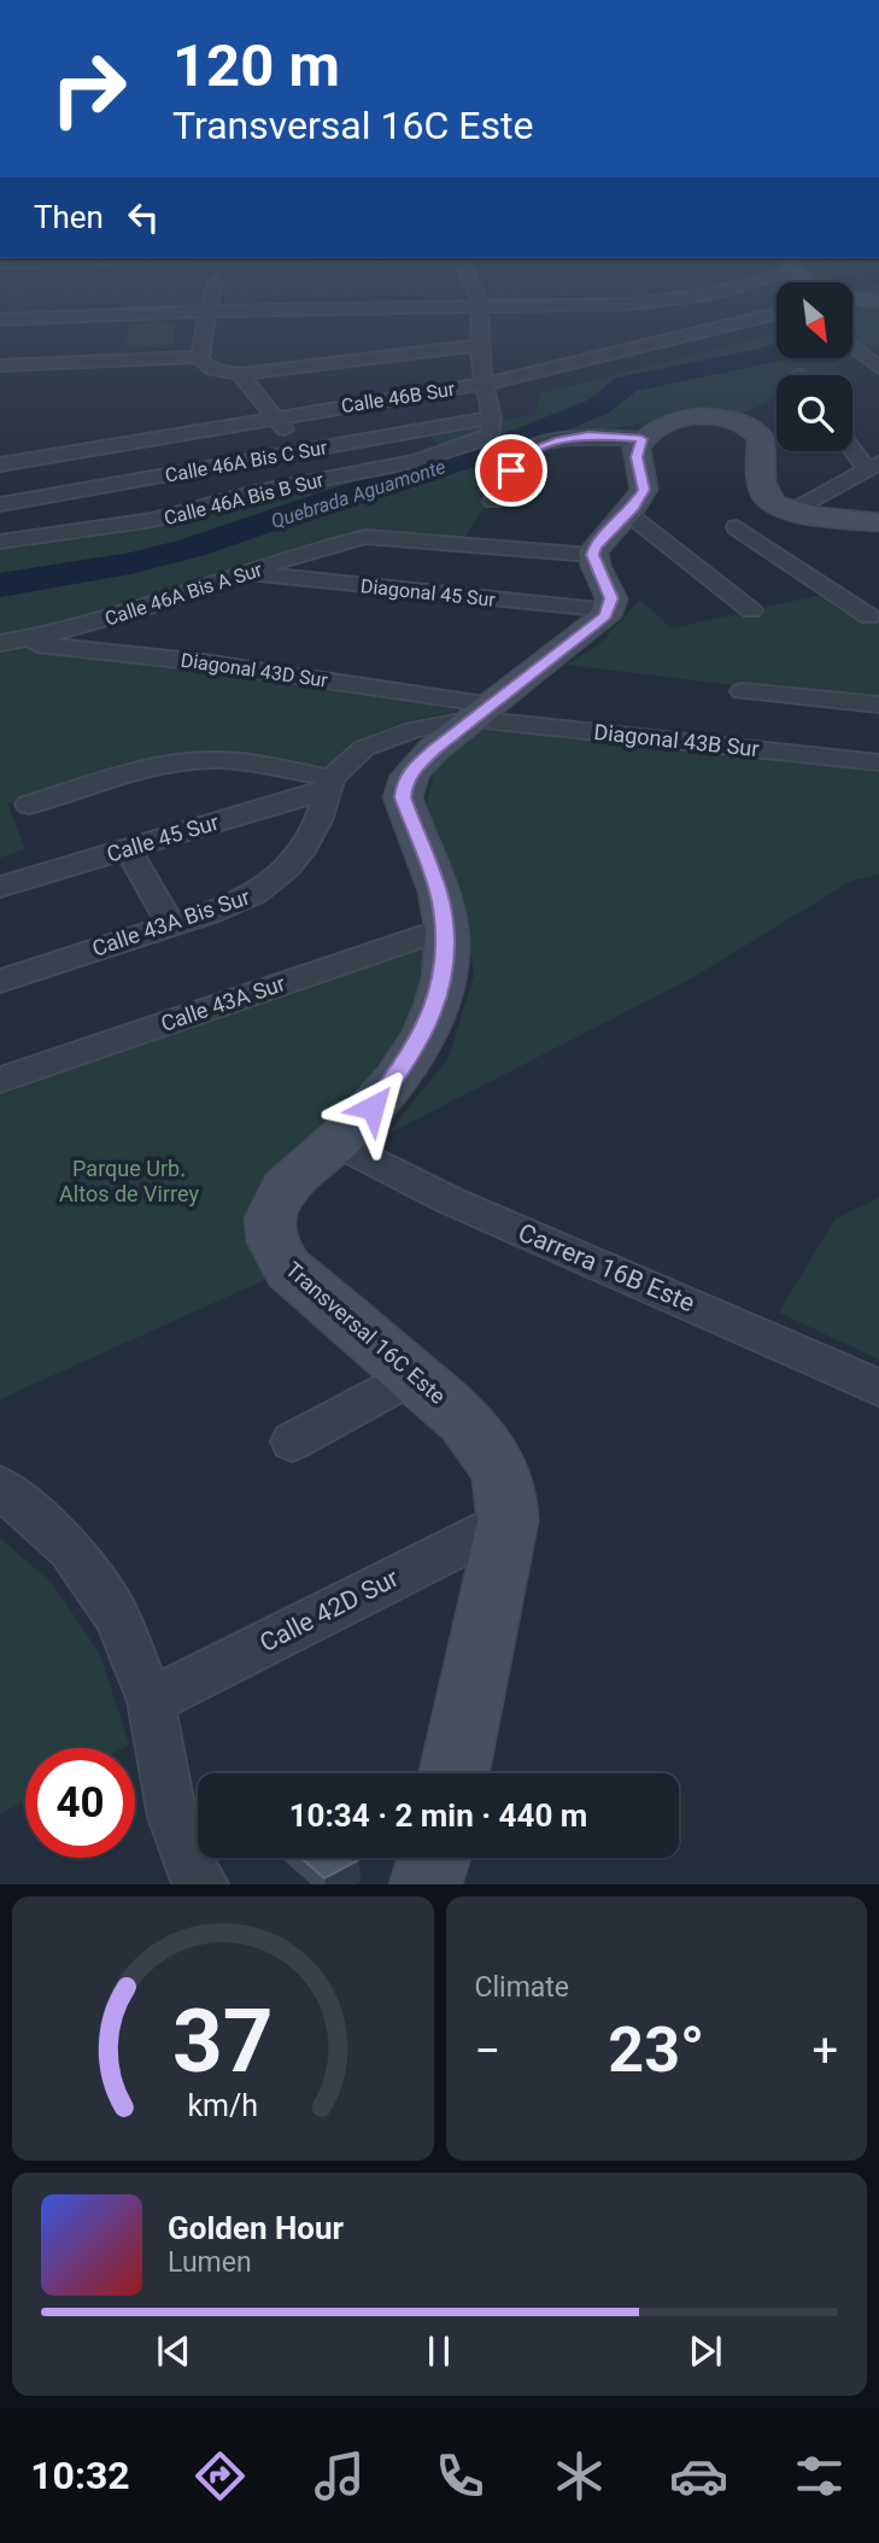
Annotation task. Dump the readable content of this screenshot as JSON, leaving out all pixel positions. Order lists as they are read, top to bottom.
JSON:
{
  "streets": {
    "street": [
      "Calle 46B Sur",
      "Calle 46A Bis C Sur",
      "Calle 46A Bis B Sur",
      "Diagonal 45 Sur",
      "Calle 46A Bis A Sur",
      "Diagonal 43D Sur",
      "Diagonal 43B Sur",
      "Calle 45 Sur",
      "Calle 43A Bis Sur",
      "Calle 43A Sur",
      "Carrera 16B Este",
      "Transversal 16C Este",
      "Calle 42D Sur"
    ]
  },
  "crossings": [
    ["Calle 46A Bis C Sur", "Calle 46A Bis B Sur"],
    ["Diagonal 45 Sur", "Calle 46A Bis A Sur"],
    ["Diagonal 45 Sur", "Transversal 16C Este"],
    ["Calle 46A Bis A Sur", "Diagonal 43D Sur"],
    ["Diagonal 43D Sur", "Diagonal 43B Sur"],
    ["Diagonal 43D Sur", "Calle 45 Sur"],
    ["Diagonal 43D Sur", "Transversal 16C Este"],
    ["Diagonal 43B Sur", "Calle 45 Sur"],
    ["Diagonal 43B Sur", "Transversal 16C Este"],
    ["Calle 45 Sur", "Calle 43A Bis Sur"],
    ["Calle 45 Sur", "Transversal 16C Este"],
    ["Calle 43A Sur", "Transversal 16C Este"],
    ["Carrera 16B Este", "Transversal 16C Este"],
    ["Transversal 16C Este", "Calle 42D Sur"]
  ],
  "water": ["Quebrada Aguamonte"],
  "parks": ["Parque Urb. Altos de Virrey"],
  "north": "bottom right",
  "page": {
    "turn": ["120 m", "Transversal 16C Este"],
    "then": "Then",
    "limit": "40",
    "trip": "10:34 · 2 min · 440 m",
    "tile": "Climate",
    "heat": ["−", "23°", "+"],
    "song": ["Golden Hour", "Lumen"],
    "tabs": "10:32",
    "gauge": ["37", "km/h"]
  }
}
